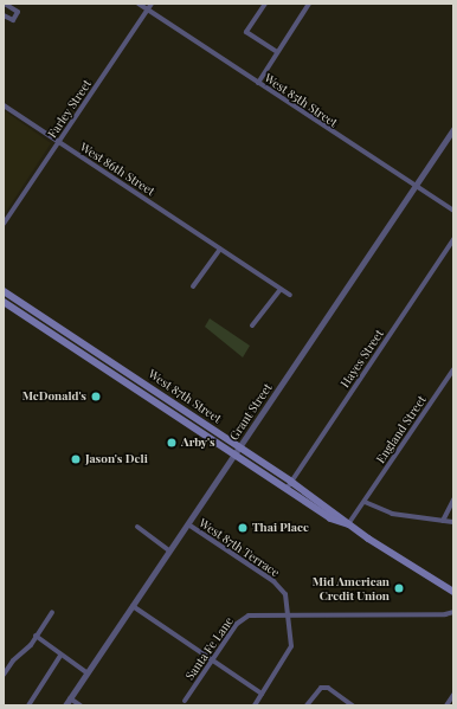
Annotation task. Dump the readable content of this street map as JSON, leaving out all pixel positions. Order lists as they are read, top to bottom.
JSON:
{
  "streets": {
    "main road": ["West 87th Street"],
    "street": [
      "West 85th Street",
      "Farley Street",
      "West 86th Street",
      "Hayes Street",
      "Grant Street",
      "England Street",
      "West 87th Terrace",
      "Santa Fe Lane"
    ]
  },
  "crossings": [
    ["West 85th Street", "Farley Street"],
    ["West 85th Street", "Grant Street"],
    ["Farley Street", "West 86th Street"],
    ["Hayes Street", "West 87th Street"],
    ["West 87th Street", "Grant Street"],
    ["West 87th Street", "England Street"],
    ["Grant Street", "West 87th Terrace"],
    ["West 87th Terrace", "Santa Fe Lane"]
  ],
  "places": [
    "McDonald's",
    "Arby's",
    "Jason's Deli",
    "Thai Place",
    "Mid American Credit Union"
  ]
}
